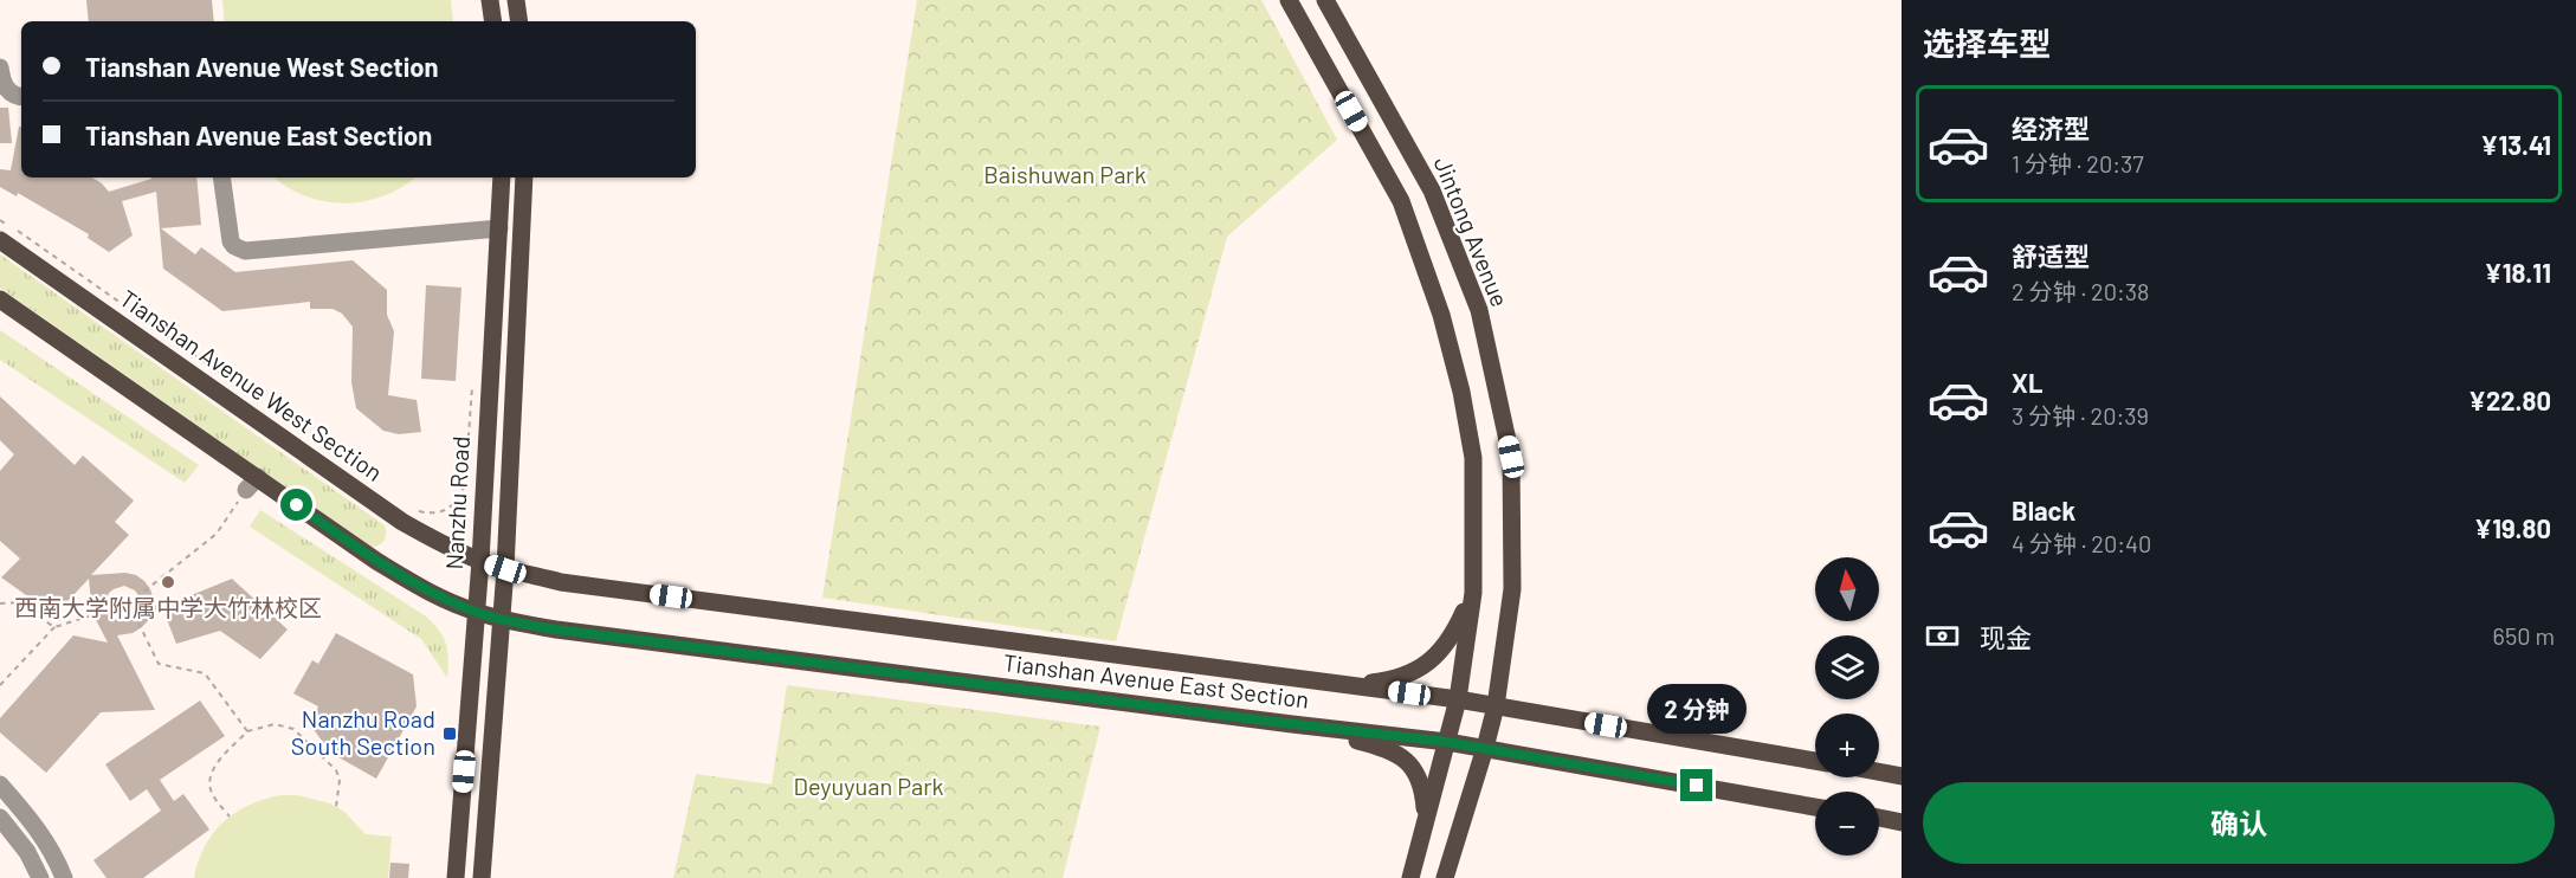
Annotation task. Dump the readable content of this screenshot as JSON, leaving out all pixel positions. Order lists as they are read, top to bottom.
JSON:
{
  "streets": {
    "main road": [
      "Jintong Avenue",
      "Tianshan Avenue West Section",
      "Nanzhu Road",
      "Tianshan Avenue East Section"
    ]
  },
  "crossings": [
    ["Jintong Avenue", "Tianshan Avenue East Section"],
    ["Tianshan Avenue West Section", "Nanzhu Road"],
    ["Tianshan Avenue West Section", "Tianshan Avenue East Section"],
    ["Nanzhu Road", "Tianshan Avenue East Section"]
  ],
  "parks": ["Baishuwan Park", "Deyuyuan Park"],
  "places": {
    "other": ["西南大学附属中学大竹林校区"],
    "transit": ["Nanzhu Road South Section"]
  },
  "north": "top",
  "page": {
    "heading": "选择车型",
    "banner": ["Tianshan Avenue West Section", "Tianshan Avenue East Section"],
    "list": [
      {
        "name": "经济型",
        "note": "1 分钟 · 20:37",
        "value": "¥13.41"
      },
      {
        "name": "舒适型",
        "note": "2 分钟 · 20:38",
        "value": "¥18.11"
      },
      {
        "name": "XL",
        "note": "3 分钟 · 20:39",
        "value": "¥22.80"
      },
      {
        "name": "Black",
        "note": "4 分钟 · 20:40",
        "value": "¥19.80"
      }
    ],
    "map_buttons": ["+", "−"],
    "pay": ["现金", "650 m"],
    "bubble": "2 分钟",
    "buttons": "确认"
  }
}
